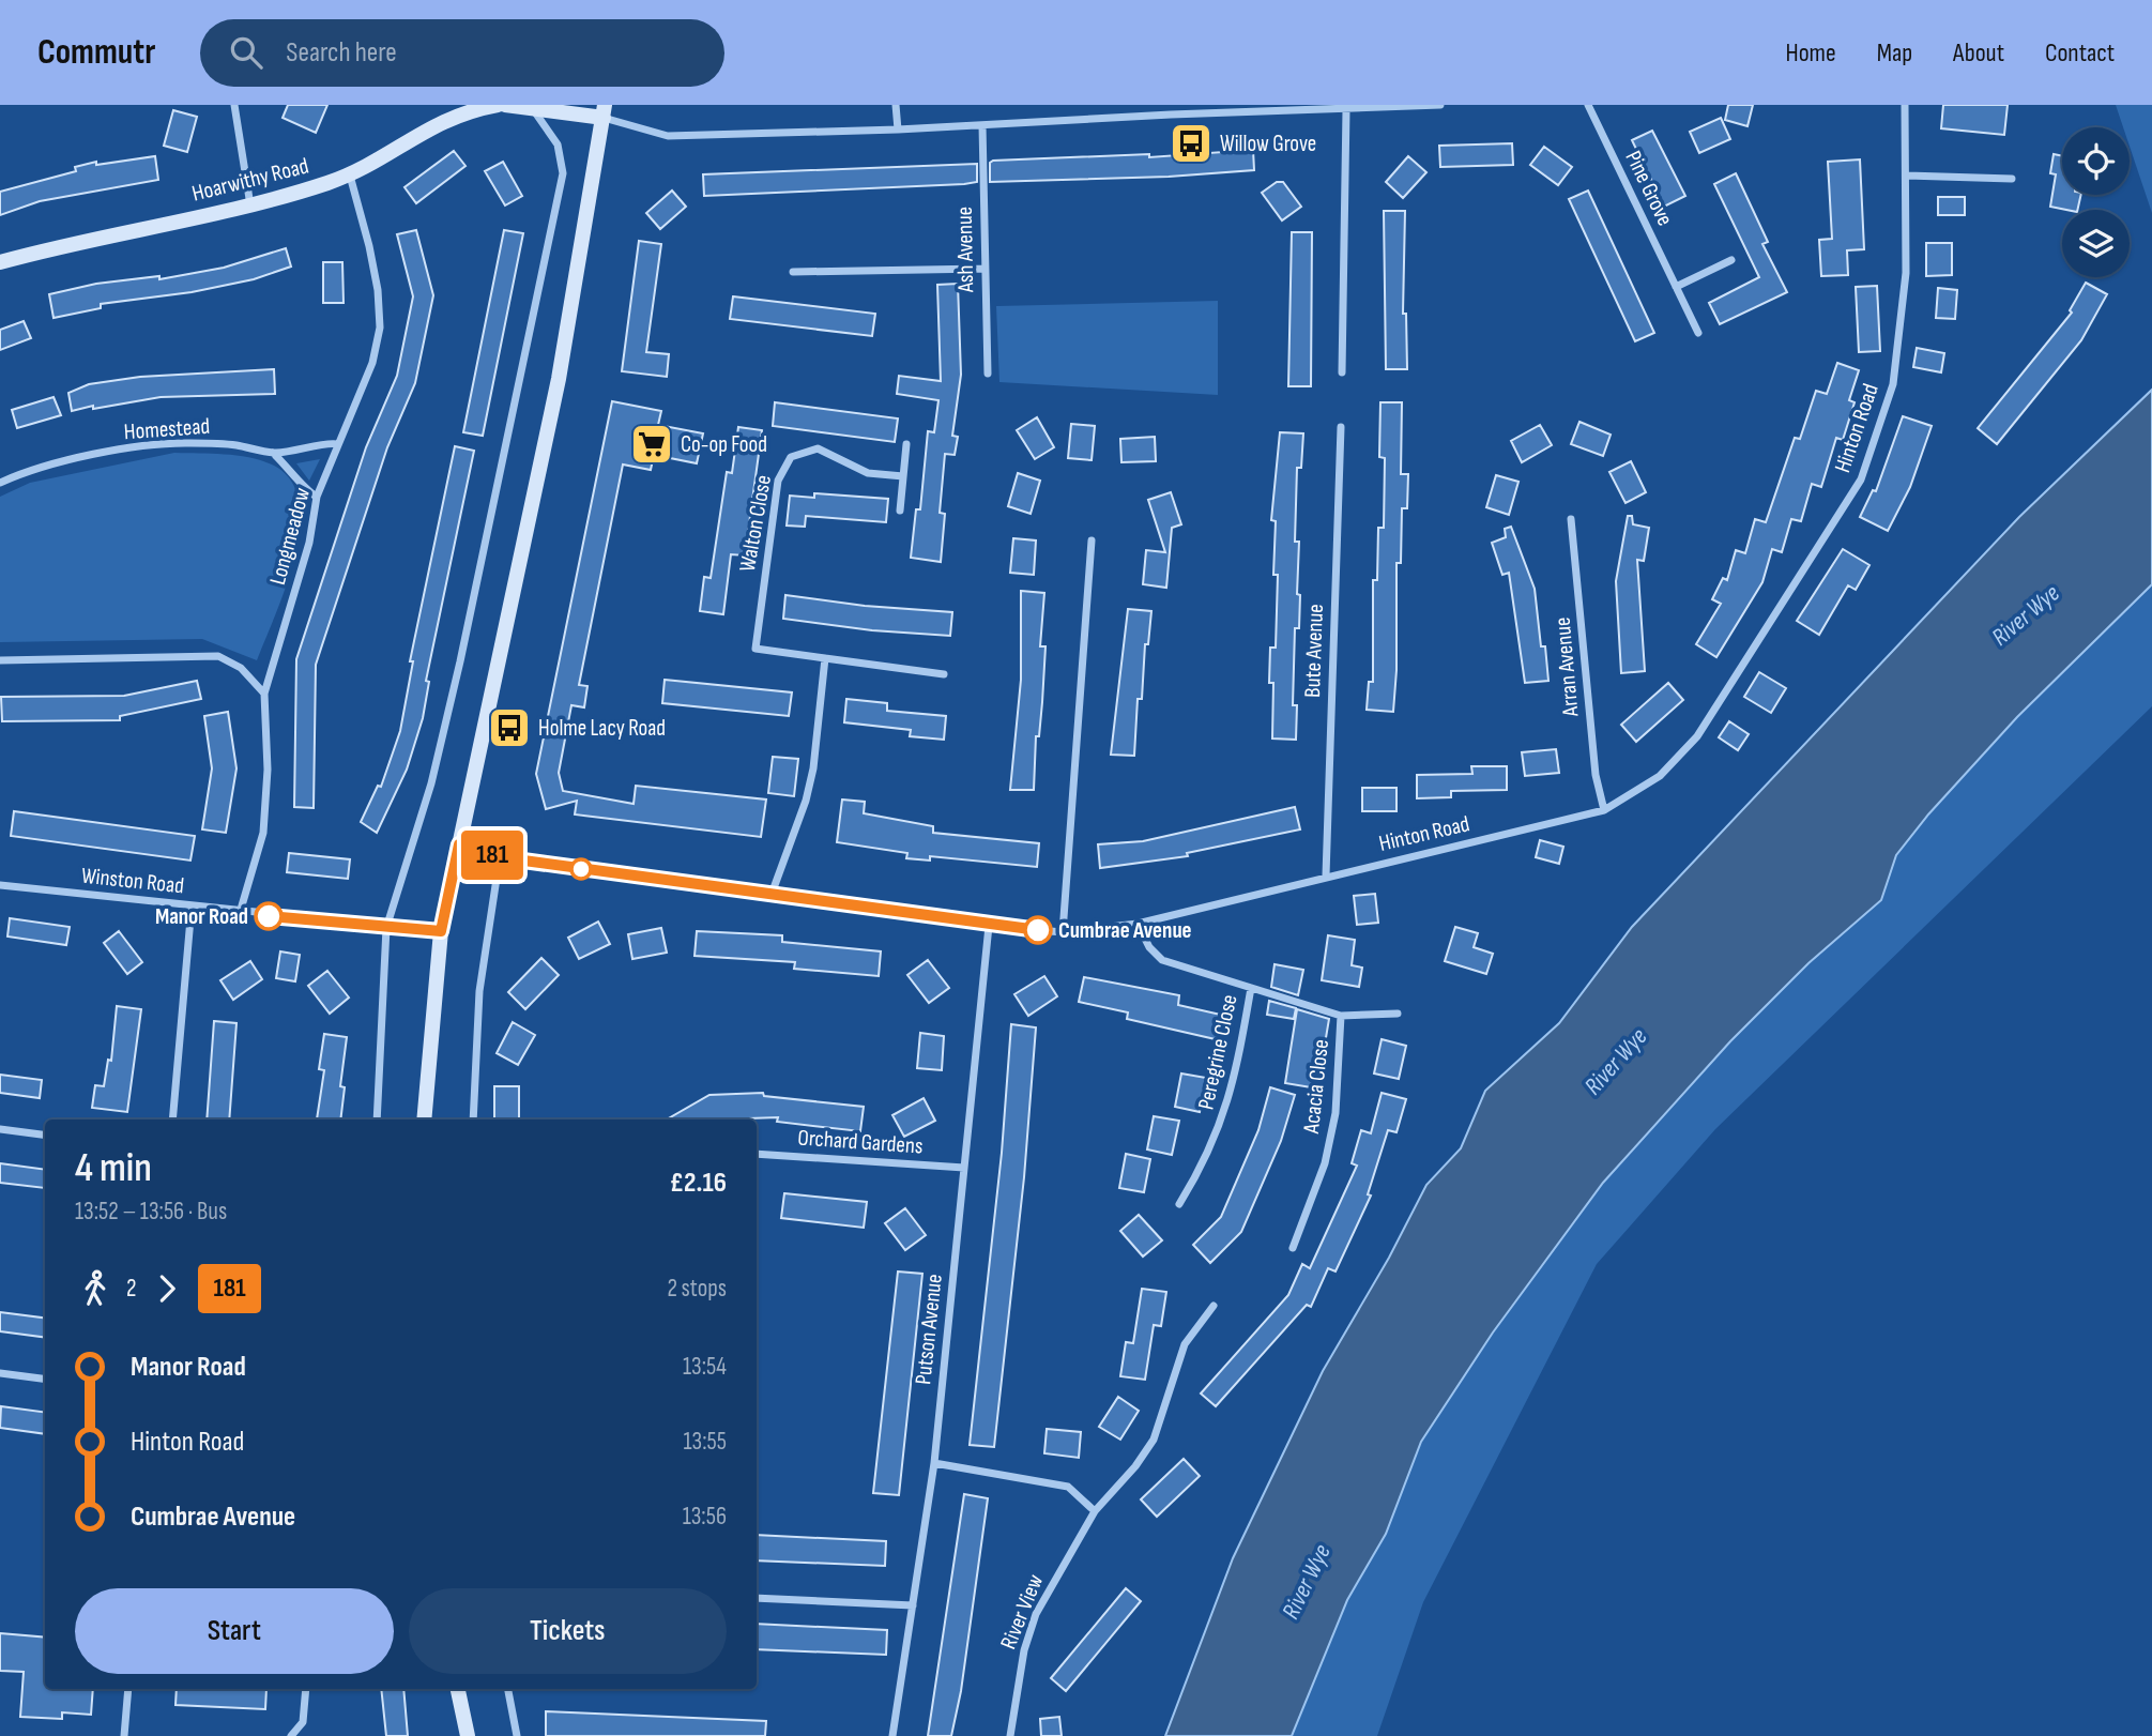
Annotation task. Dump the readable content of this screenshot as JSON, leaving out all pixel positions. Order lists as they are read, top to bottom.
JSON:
{
  "streets": {
    "street": [
      "Hoarwithy Road",
      "Pine Grove",
      "Ash Avenue",
      "Hinton Road",
      "Homestead",
      "Walton Close",
      "Longmeadow",
      "Bute Avenue",
      "Arran Avenue",
      "Winston Road",
      "Peregrine Close",
      "Acacia Close",
      "Orchard Gardens",
      "Putson Avenue",
      "River View"
    ]
  },
  "crossings": [
    ["Hoarwithy Road", "Longmeadow"],
    ["Hinton Road", "Bute Avenue"],
    ["Hinton Road", "Arran Avenue"],
    ["Hinton Road", "Acacia Close"],
    ["Hinton Road", "Putson Avenue"],
    ["Homestead", "Longmeadow"],
    ["Longmeadow", "Winston Road"],
    ["Peregrine Close", "Acacia Close"],
    ["Orchard Gardens", "Putson Avenue"]
  ],
  "water": ["River Wye"],
  "places": {
    "bus stop": ["Willow Grove", "Holme Lacy Road"],
    "supermarket": ["Co-op Food"],
    "other": ["Manor Road", "Cumbrae Avenue"]
  },
  "lines": ["bus line 181"],
  "page": {
    "header": "Commutr",
    "search": "Search here",
    "nav": [
      "Home",
      "Map",
      "About",
      "Contact"
    ],
    "on_map": "181",
    "heading": ["4 min", "13:52 – 13:56 · Bus", "£2.16"],
    "legs": ["2", "181", "2 stops"],
    "list": [
      {
        "name": "Manor Road",
        "value": "13:54"
      },
      {
        "name": "Hinton Road",
        "value": "13:55"
      },
      {
        "name": "Cumbrae Avenue",
        "value": "13:56"
      }
    ],
    "buttons": ["Start", "Tickets"]
  }
}
